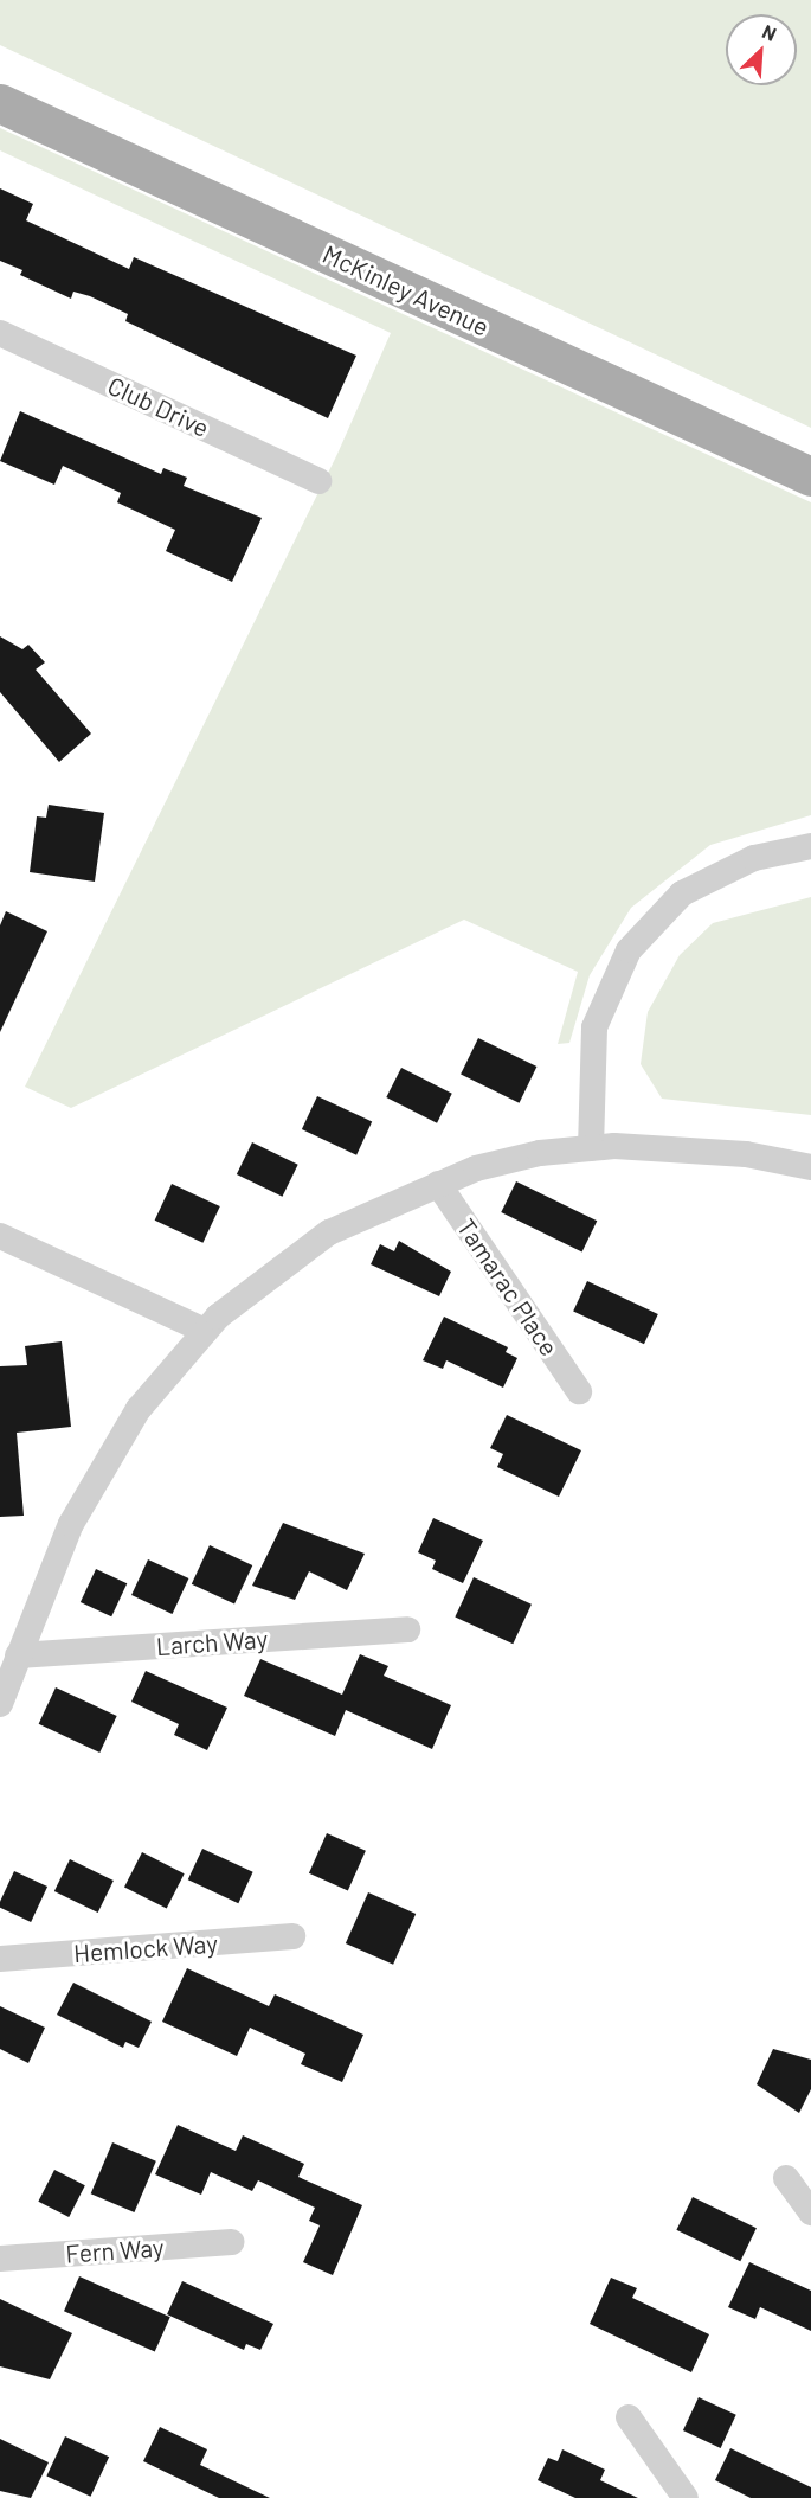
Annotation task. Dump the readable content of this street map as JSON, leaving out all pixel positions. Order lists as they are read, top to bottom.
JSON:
{
  "streets": {
    "main road": ["McKinley Avenue"],
    "street": [
      "Club Drive",
      "Tamarac Place",
      "Larch Way",
      "Hemlock Way",
      "Fern Way"
    ]
  },
  "north": "top right"
}
